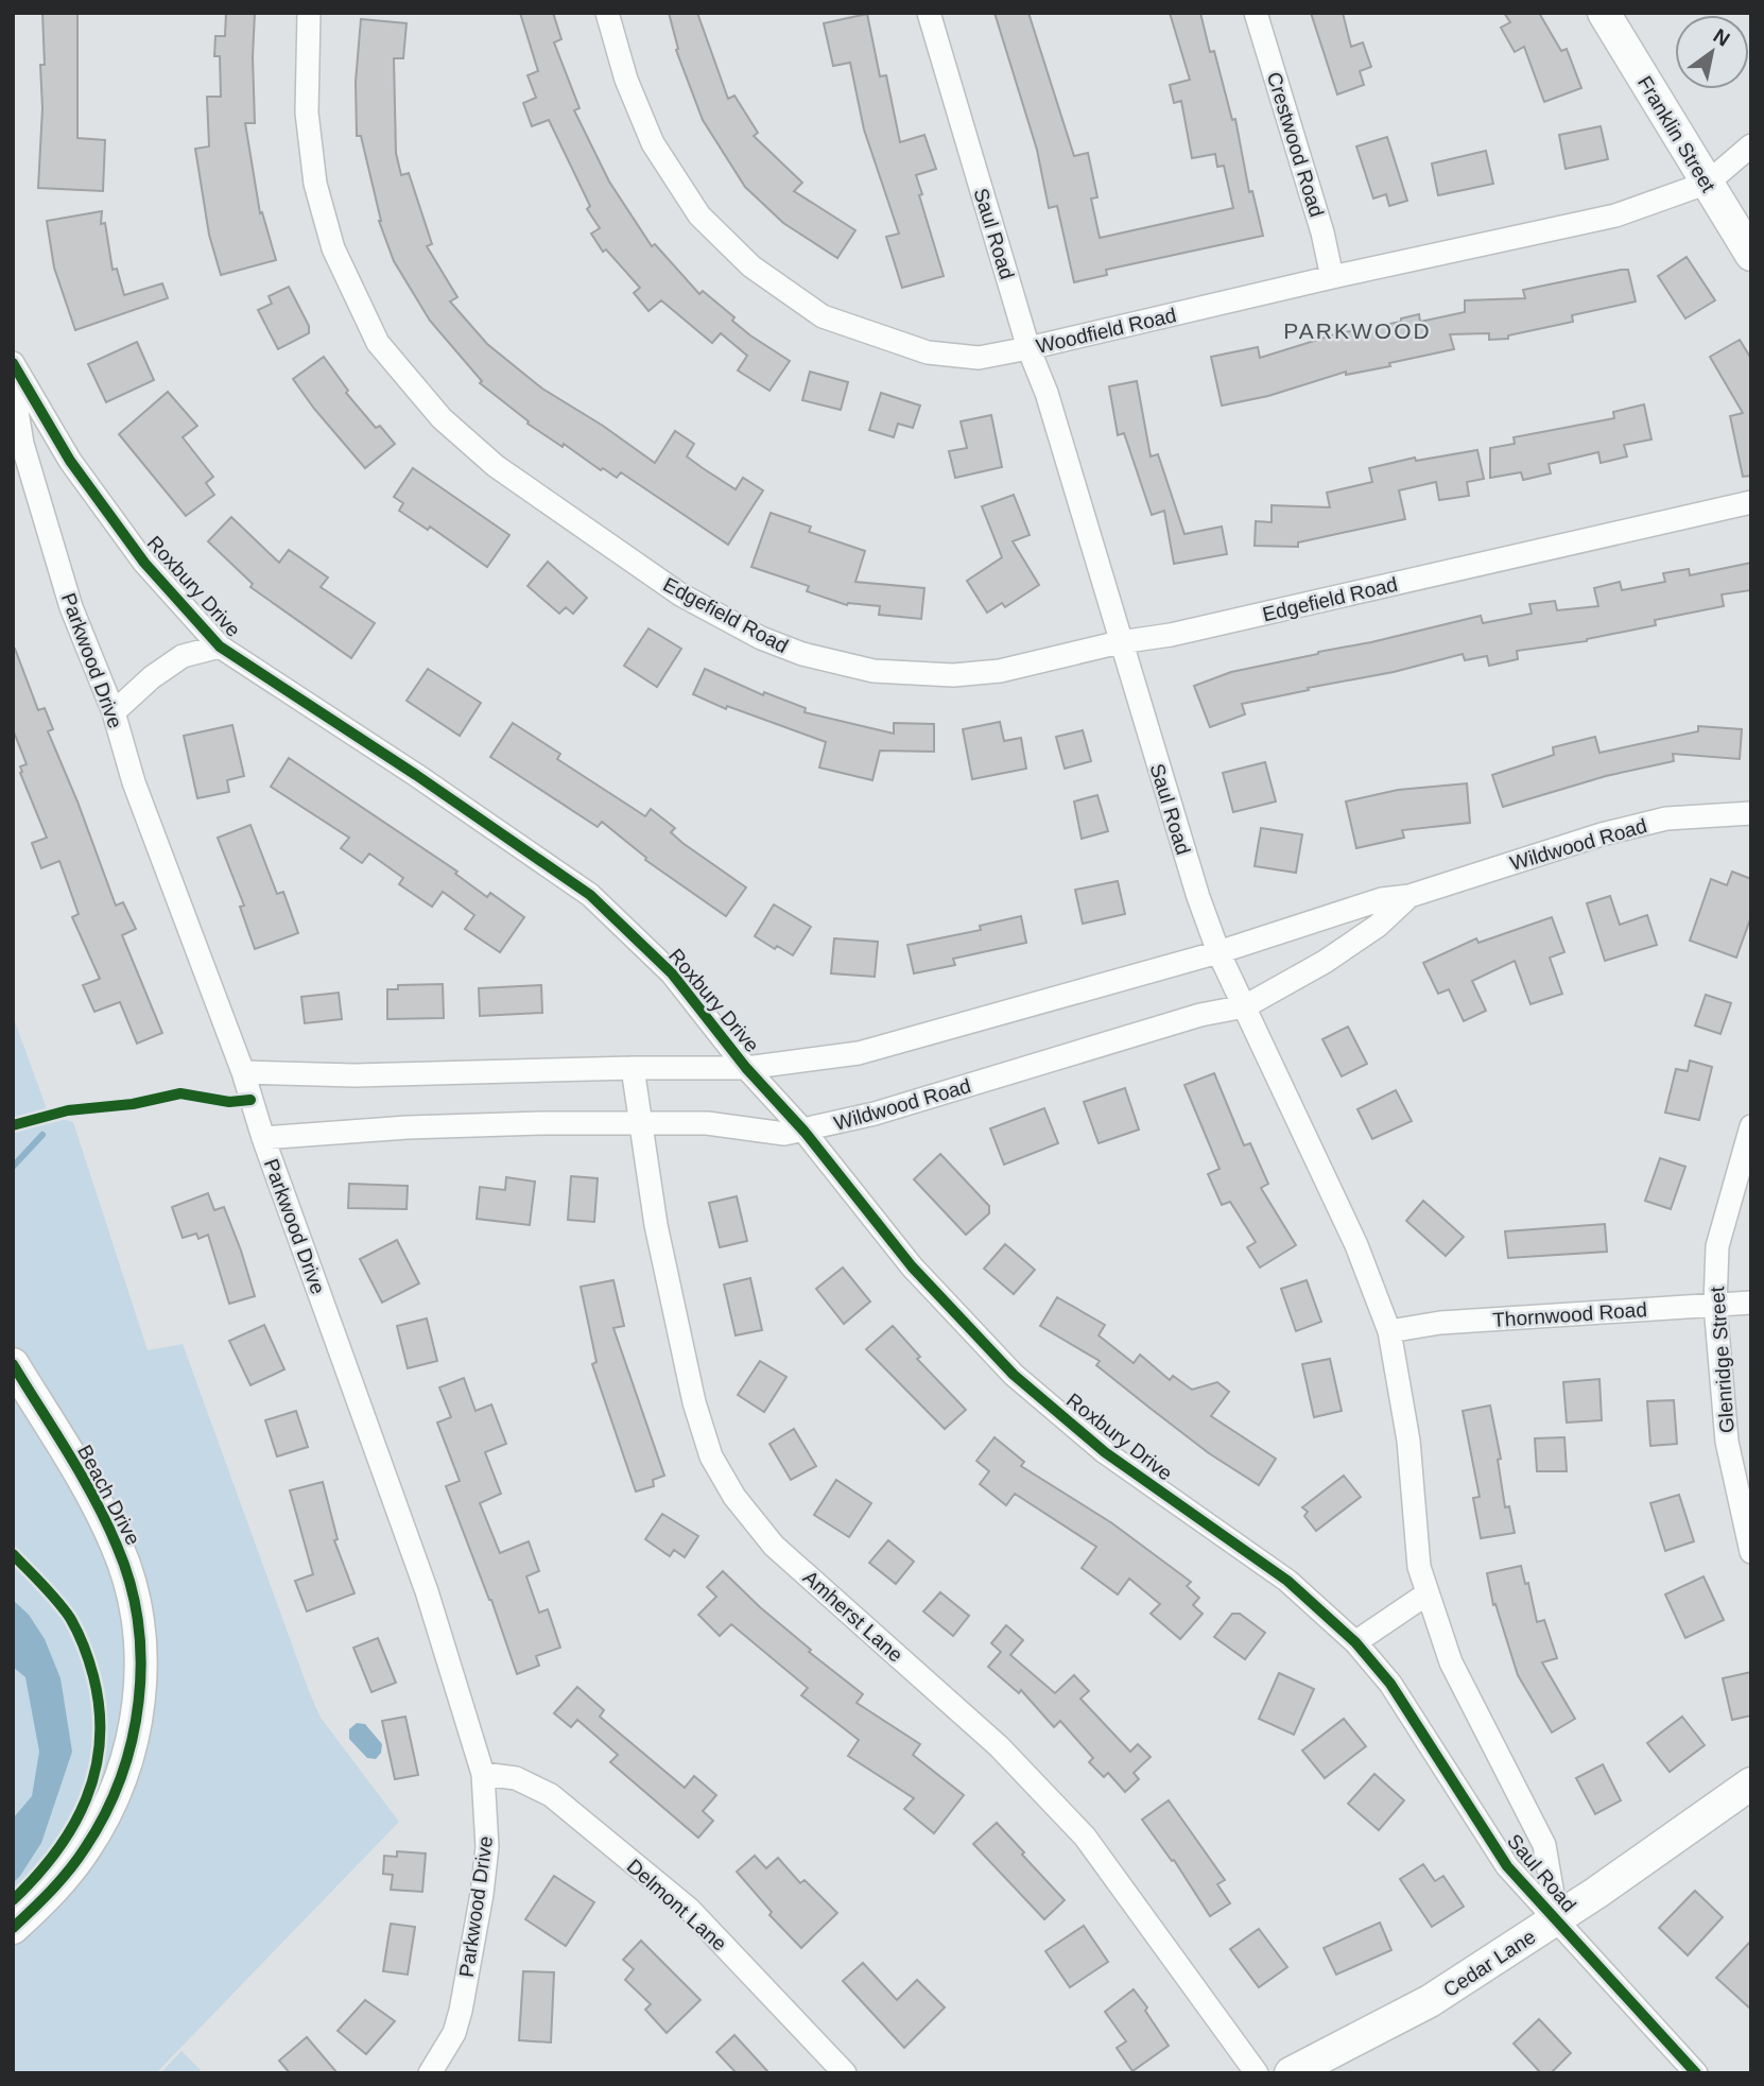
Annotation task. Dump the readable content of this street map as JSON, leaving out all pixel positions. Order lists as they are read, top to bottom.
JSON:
{
  "streets": {
    "street": [
      "Franklin Street",
      "Crestwood Road",
      "Saul Road",
      "Woodfield Road",
      "Roxbury Drive",
      "Edgefield Road",
      "Parkwood Drive",
      "Wildwood Road",
      "Thornwood Road",
      "Glenridge Street",
      "Beach Drive",
      "Amherst Lane",
      "Delmont Lane",
      "Cedar Lane"
    ]
  },
  "crossings": [
    ["Franklin Street", "Woodfield Road"],
    ["Crestwood Road", "Woodfield Road"],
    ["Saul Road", "Woodfield Road"],
    ["Saul Road", "Roxbury Drive"],
    ["Saul Road", "Edgefield Road"],
    ["Saul Road", "Wildwood Road"],
    ["Saul Road", "Thornwood Road"],
    ["Saul Road", "Cedar Lane"],
    ["Roxbury Drive", "Wildwood Road"],
    ["Parkwood Drive", "Wildwood Road"],
    ["Parkwood Drive", "Delmont Lane"],
    ["Wildwood Road", "Amherst Lane"],
    ["Thornwood Road", "Glenridge Street"]
  ],
  "districts": ["PARKWOOD"],
  "north": "top right"
}
